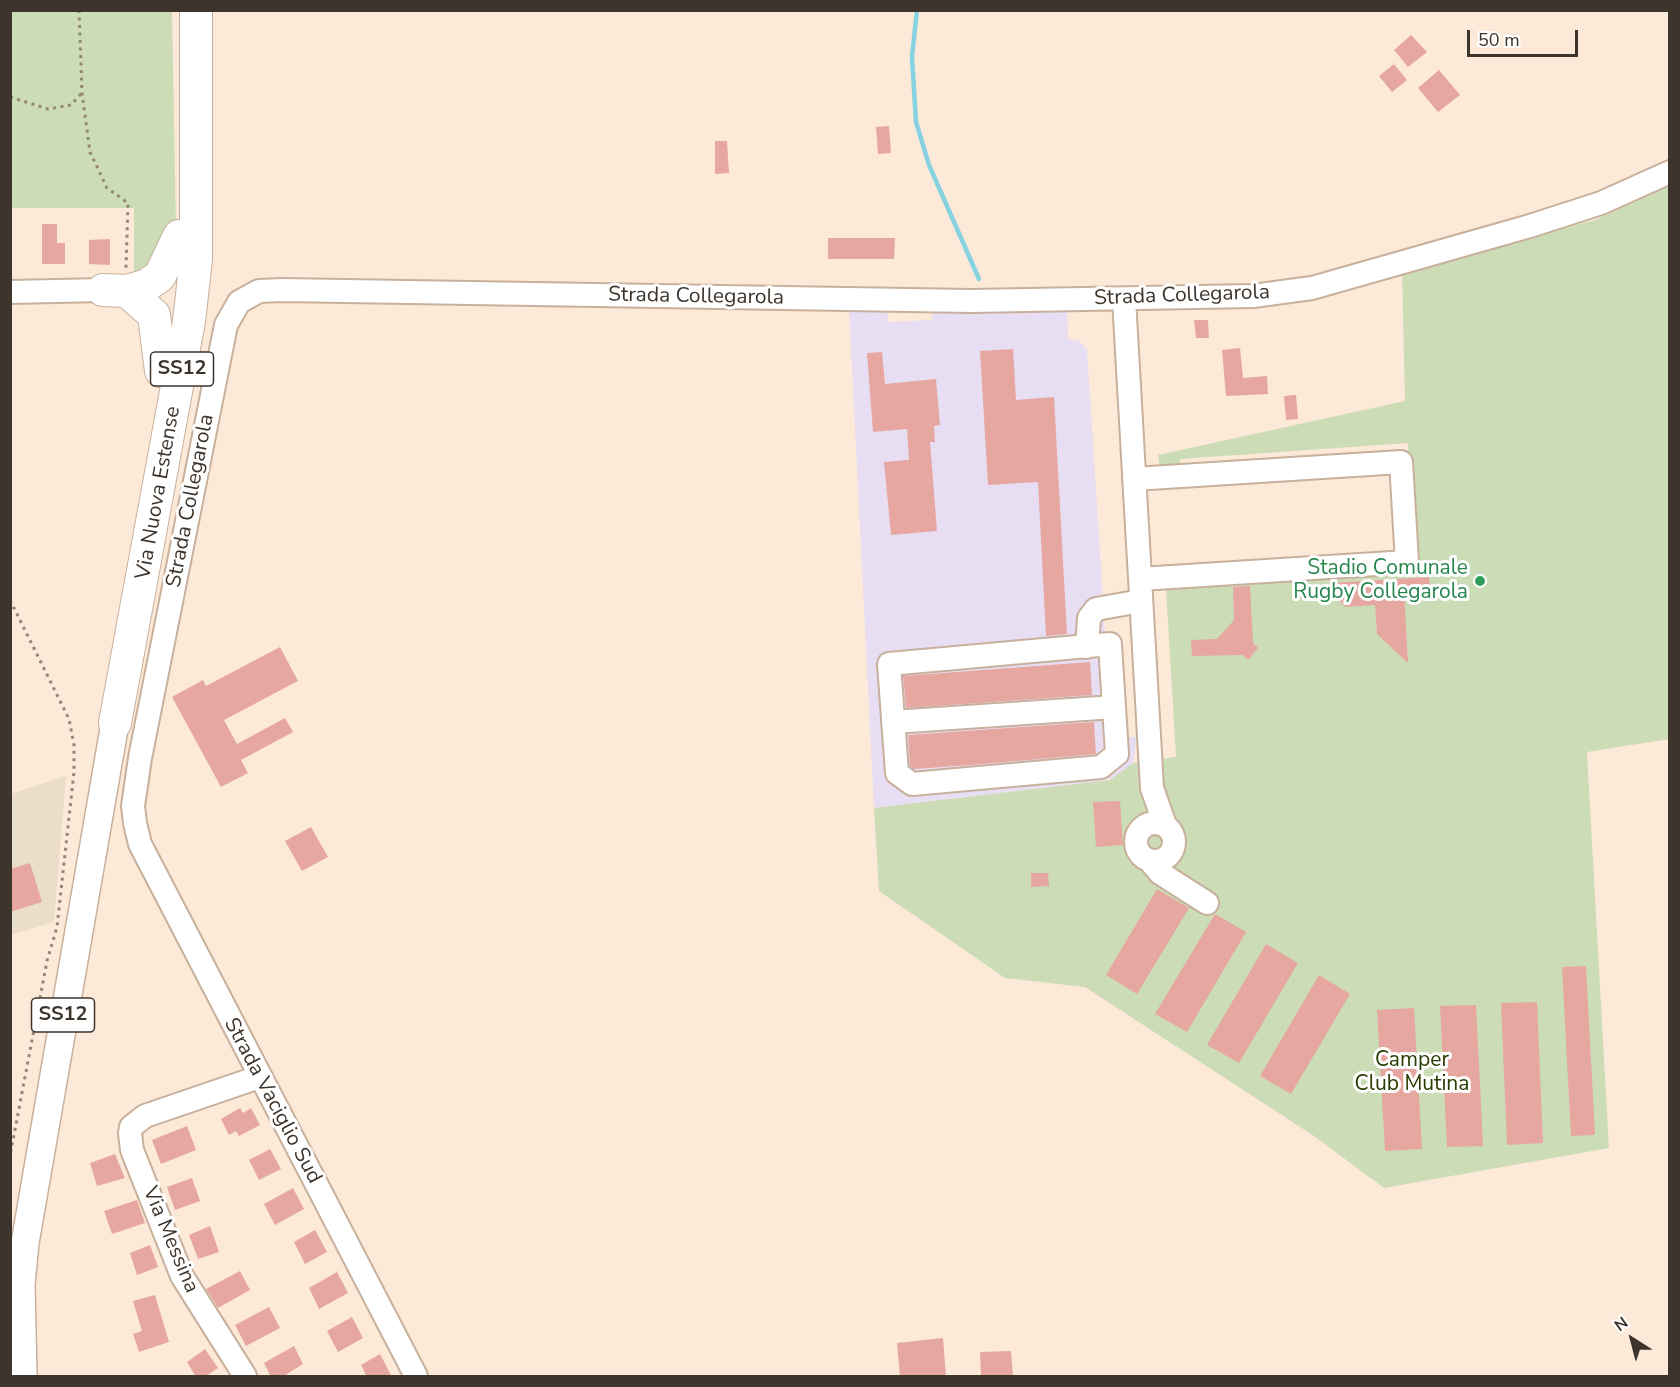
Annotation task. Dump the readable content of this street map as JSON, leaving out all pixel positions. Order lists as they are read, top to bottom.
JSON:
{
  "streets": {
    "highway": ["SS12", "Via Nuova Estense"],
    "street": ["Strada Collegarola", "Strada Vaciglio Sud", "Via Messina"]
  },
  "crossings": [
    ["Strada Collegarola", "Strada Vaciglio Sud"],
    ["Strada Vaciglio Sud", "Via Messina"]
  ],
  "parks": ["Camper Club Mutina"],
  "places": ["Stadio Comunale Rugby Collegarola"],
  "scale_bar": "50 m",
  "north": "top left"
}
